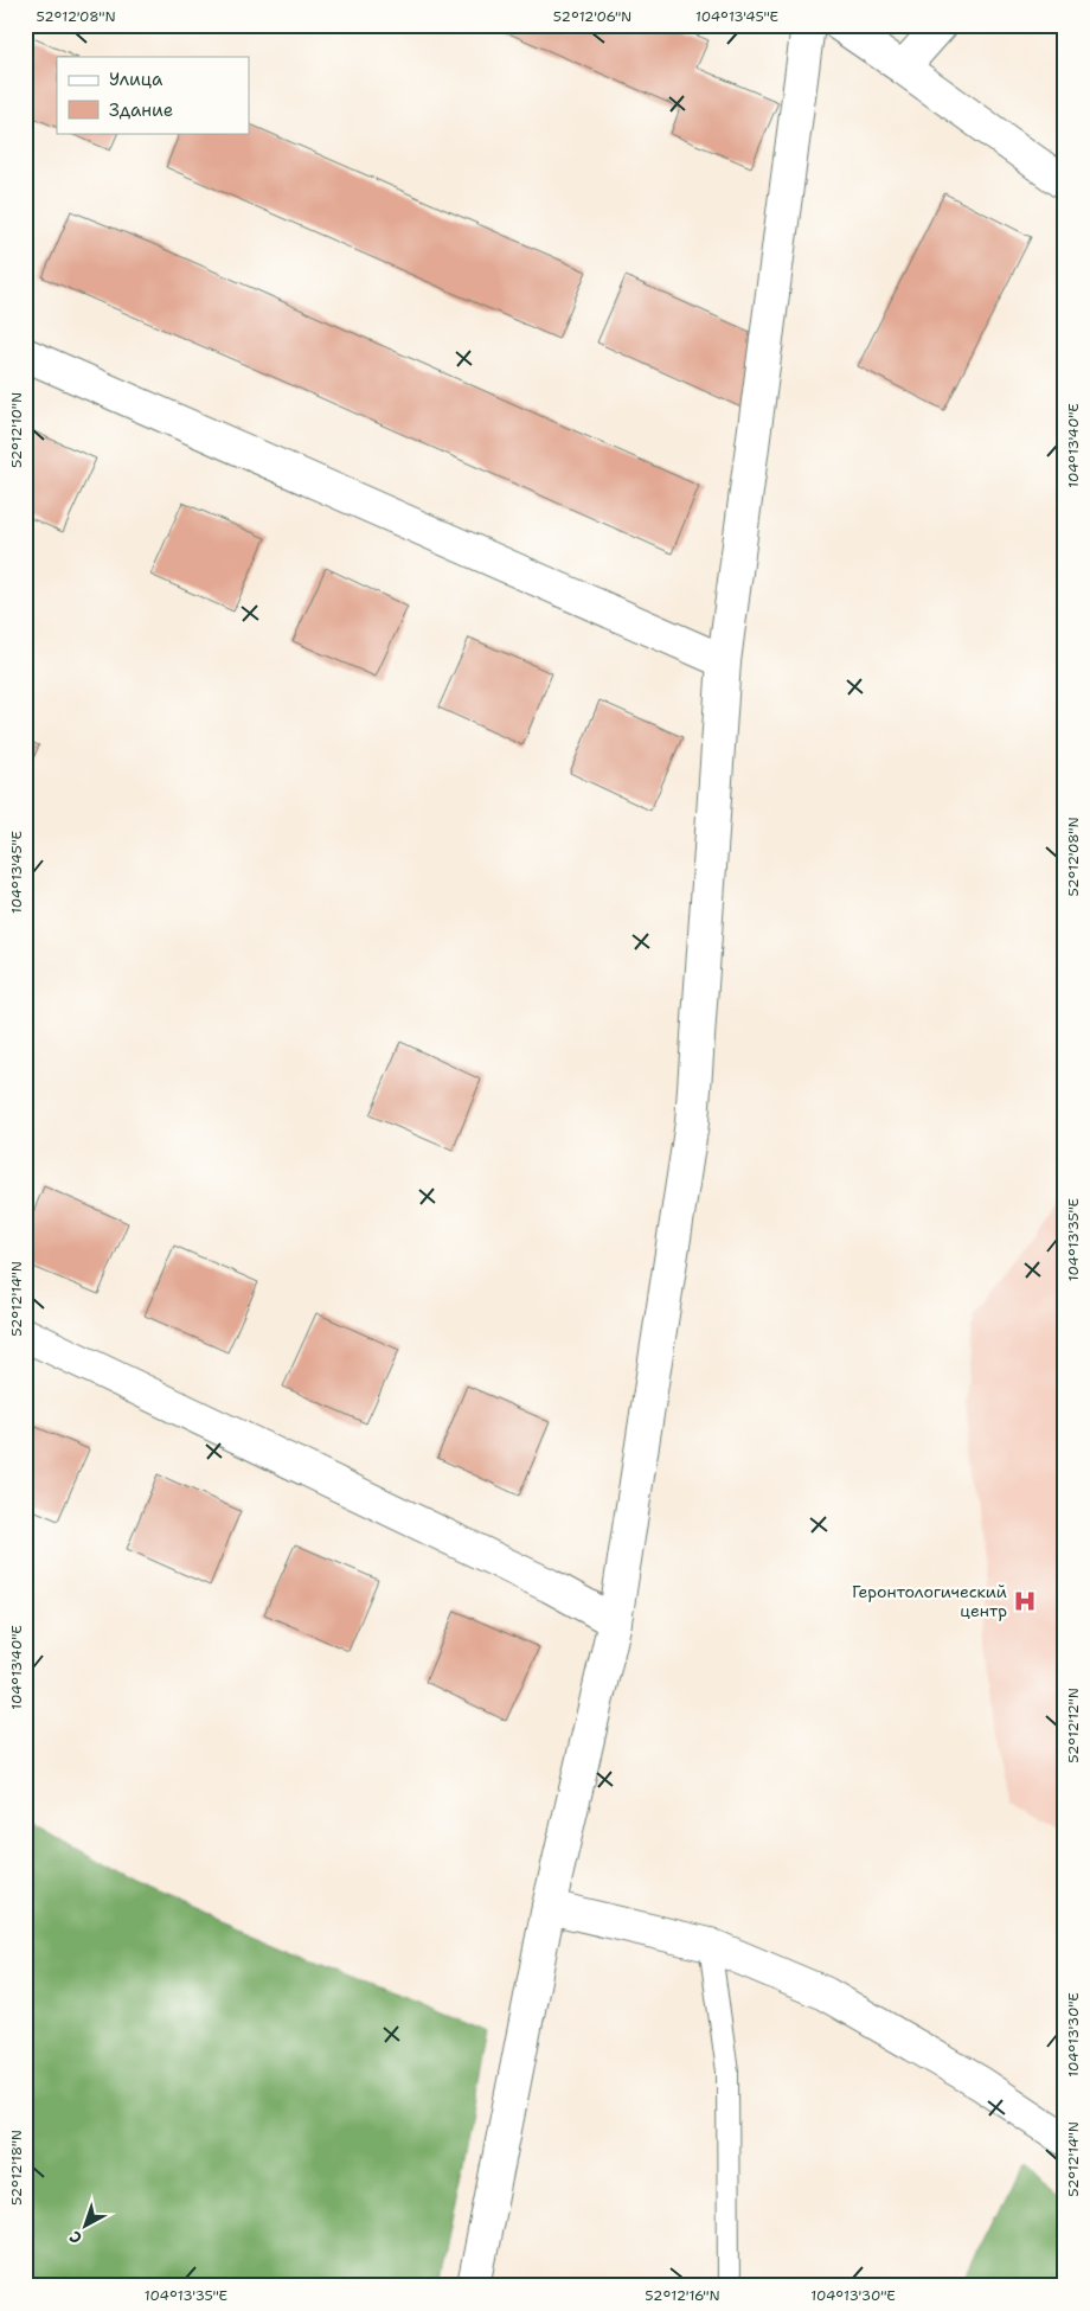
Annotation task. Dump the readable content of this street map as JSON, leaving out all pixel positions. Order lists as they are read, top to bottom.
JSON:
{
  "places": {
    "hospital": ["Геронтологический центр"]
  },
  "legend": ["Улица", "Здание"],
  "north": "bottom left",
  "coordinates": [
    "52°12'08\"N",
    "52°12'06\"N",
    "104°13'45\"E",
    "52°12'10\"N",
    "104°13'40\"E",
    "104°13'35\"E",
    "52°12'14\"N",
    "52°12'12\"N",
    "104°13'30\"E",
    "52°12'18\"N",
    "52°12'16\"N"
  ]
}
